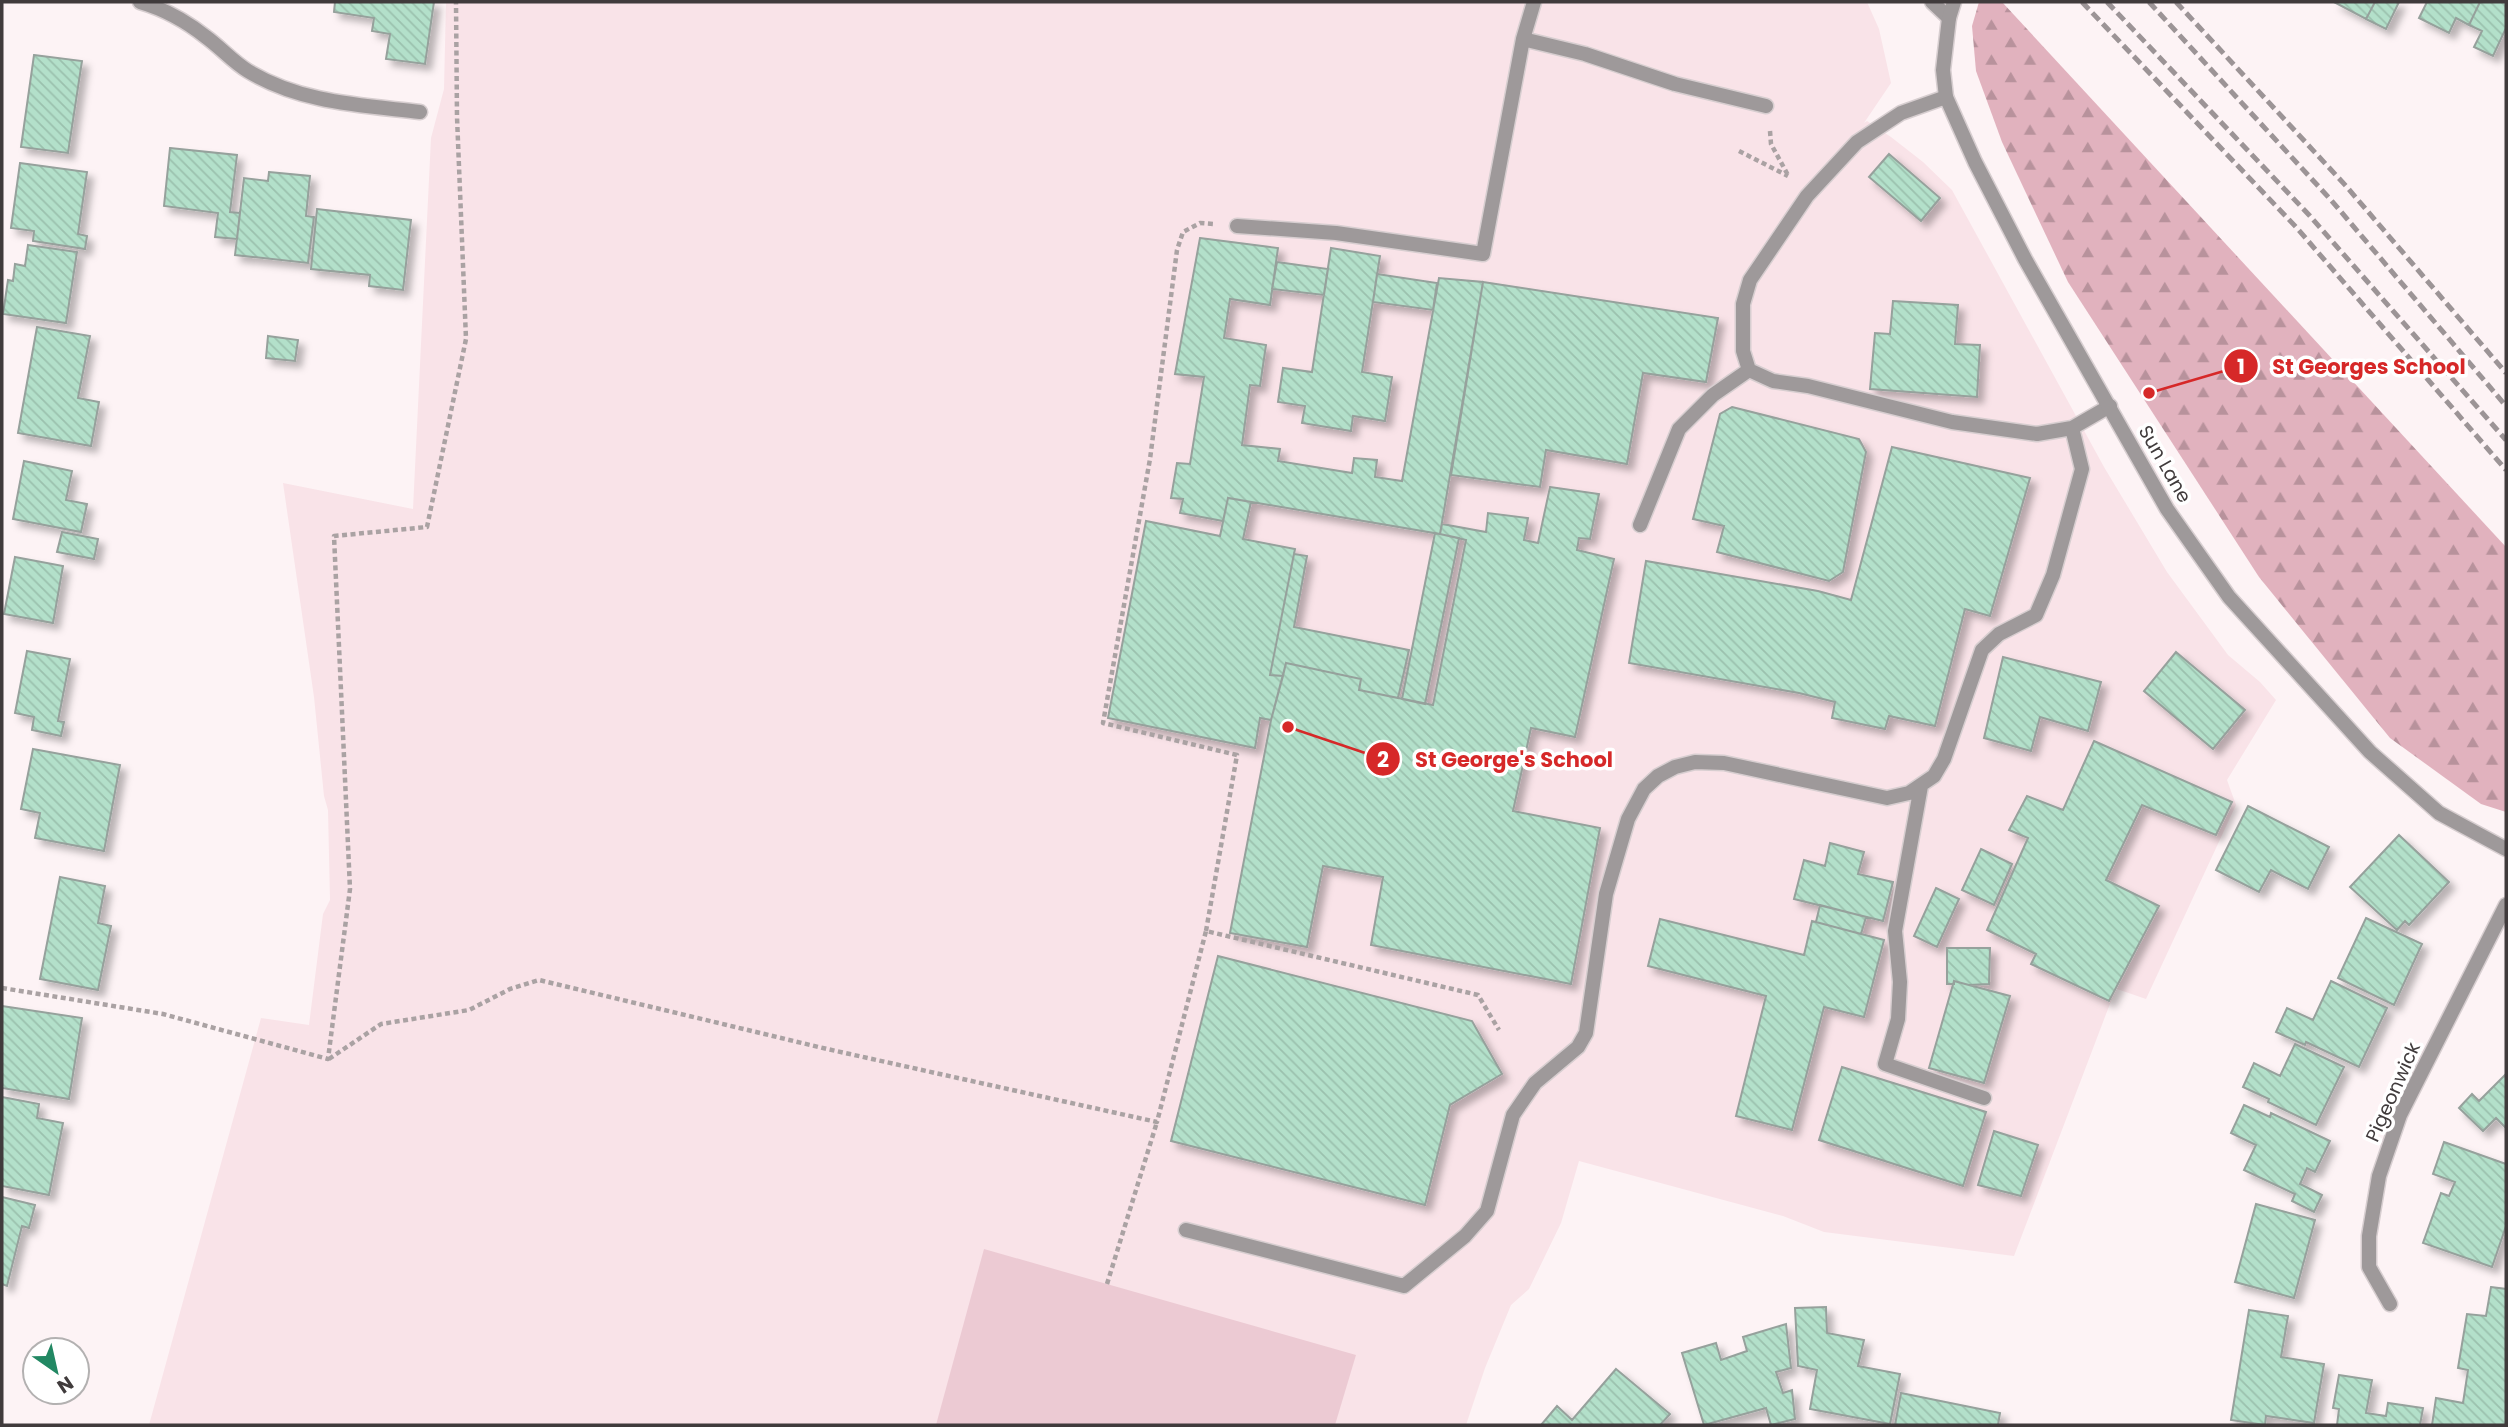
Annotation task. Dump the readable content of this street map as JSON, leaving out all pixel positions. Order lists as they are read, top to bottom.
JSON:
{
  "streets": {
    "street": ["Sun Lane", "Pigeonwick"]
  },
  "places": ["St Georges School", "St George's School"],
  "north": "bottom right"
}
